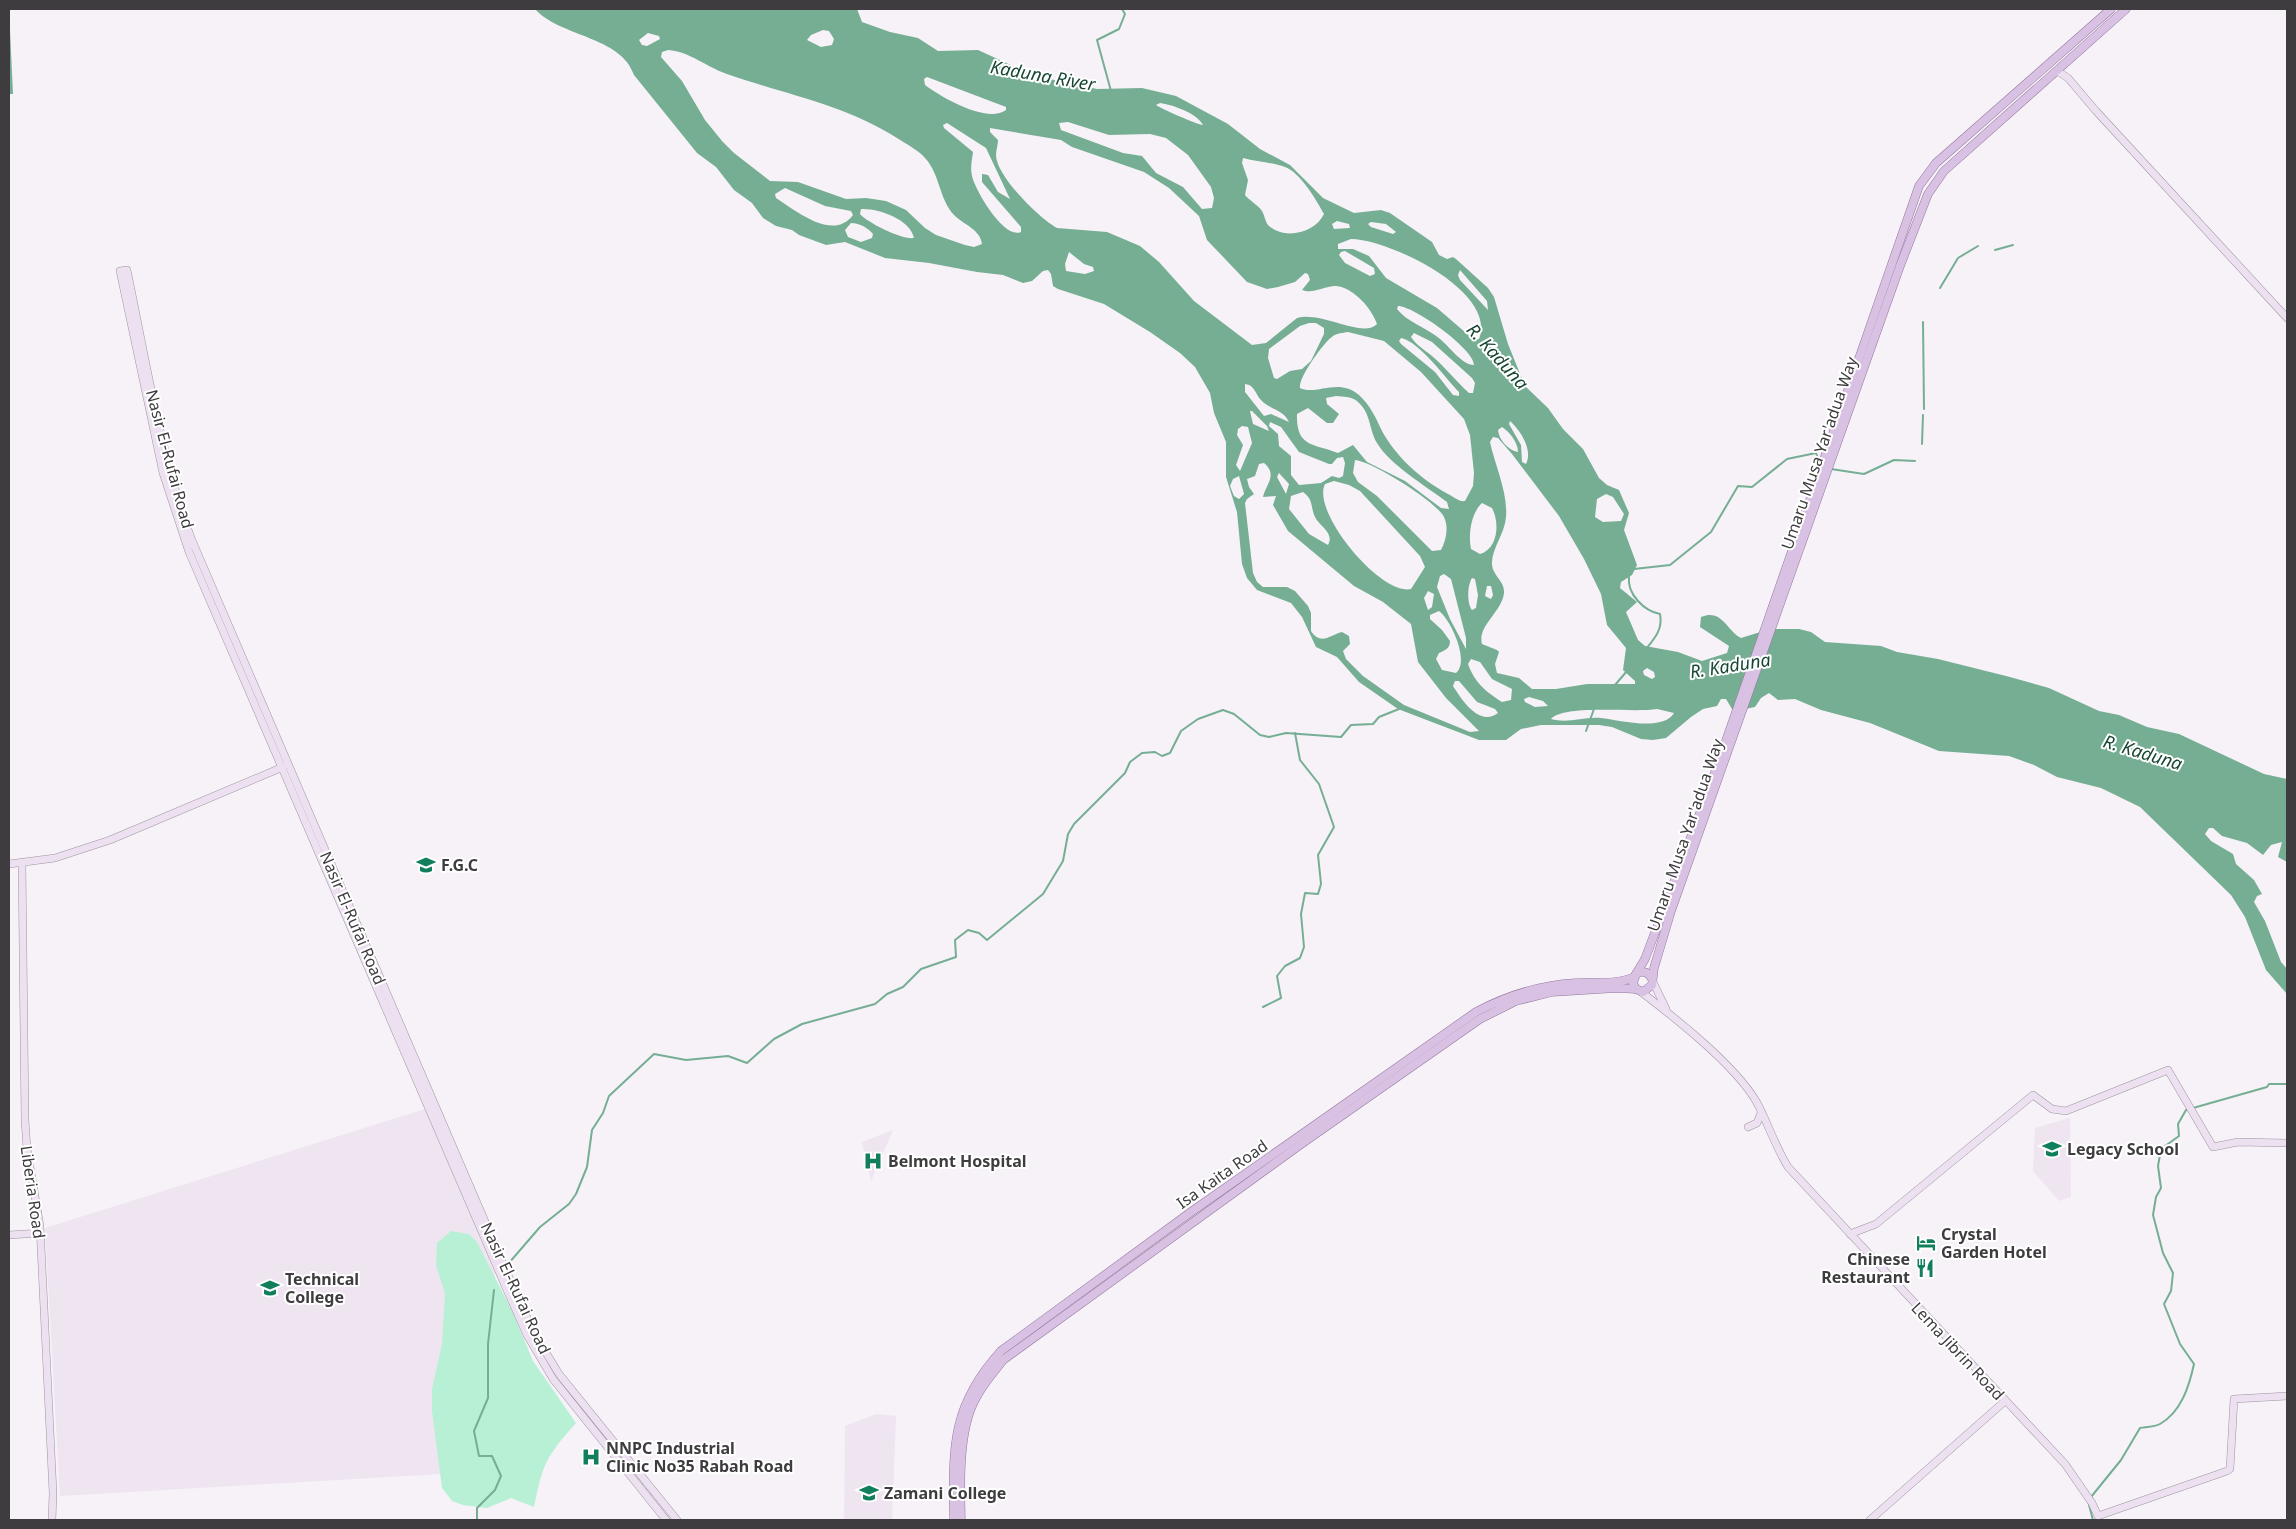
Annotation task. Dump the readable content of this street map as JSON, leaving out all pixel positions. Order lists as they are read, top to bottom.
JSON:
{
  "streets": {
    "main road": [
      "Umaru Musa Yar'adua Way",
      "Nasir El-Rufai Road",
      "Isa Kaita Road",
      "Liberia Road",
      "Lema Jibrin Road"
    ]
  },
  "crossings": [
    ["Umaru Musa Yar'adua Way", "Isa Kaita Road"]
  ],
  "water": ["Kaduna River", "R. Kaduna"],
  "places": {
    "school or university": [
      "F.G.C",
      "Legacy School",
      "Technical College",
      "Zamani College"
    ],
    "hospital": ["Belmont Hospital", "NNPC Industrial Clinic No35 Rabah Road"],
    "hotel": ["Crystal Garden Hotel"],
    "restaurant": ["Chinese Restaurant"]
  }
}
